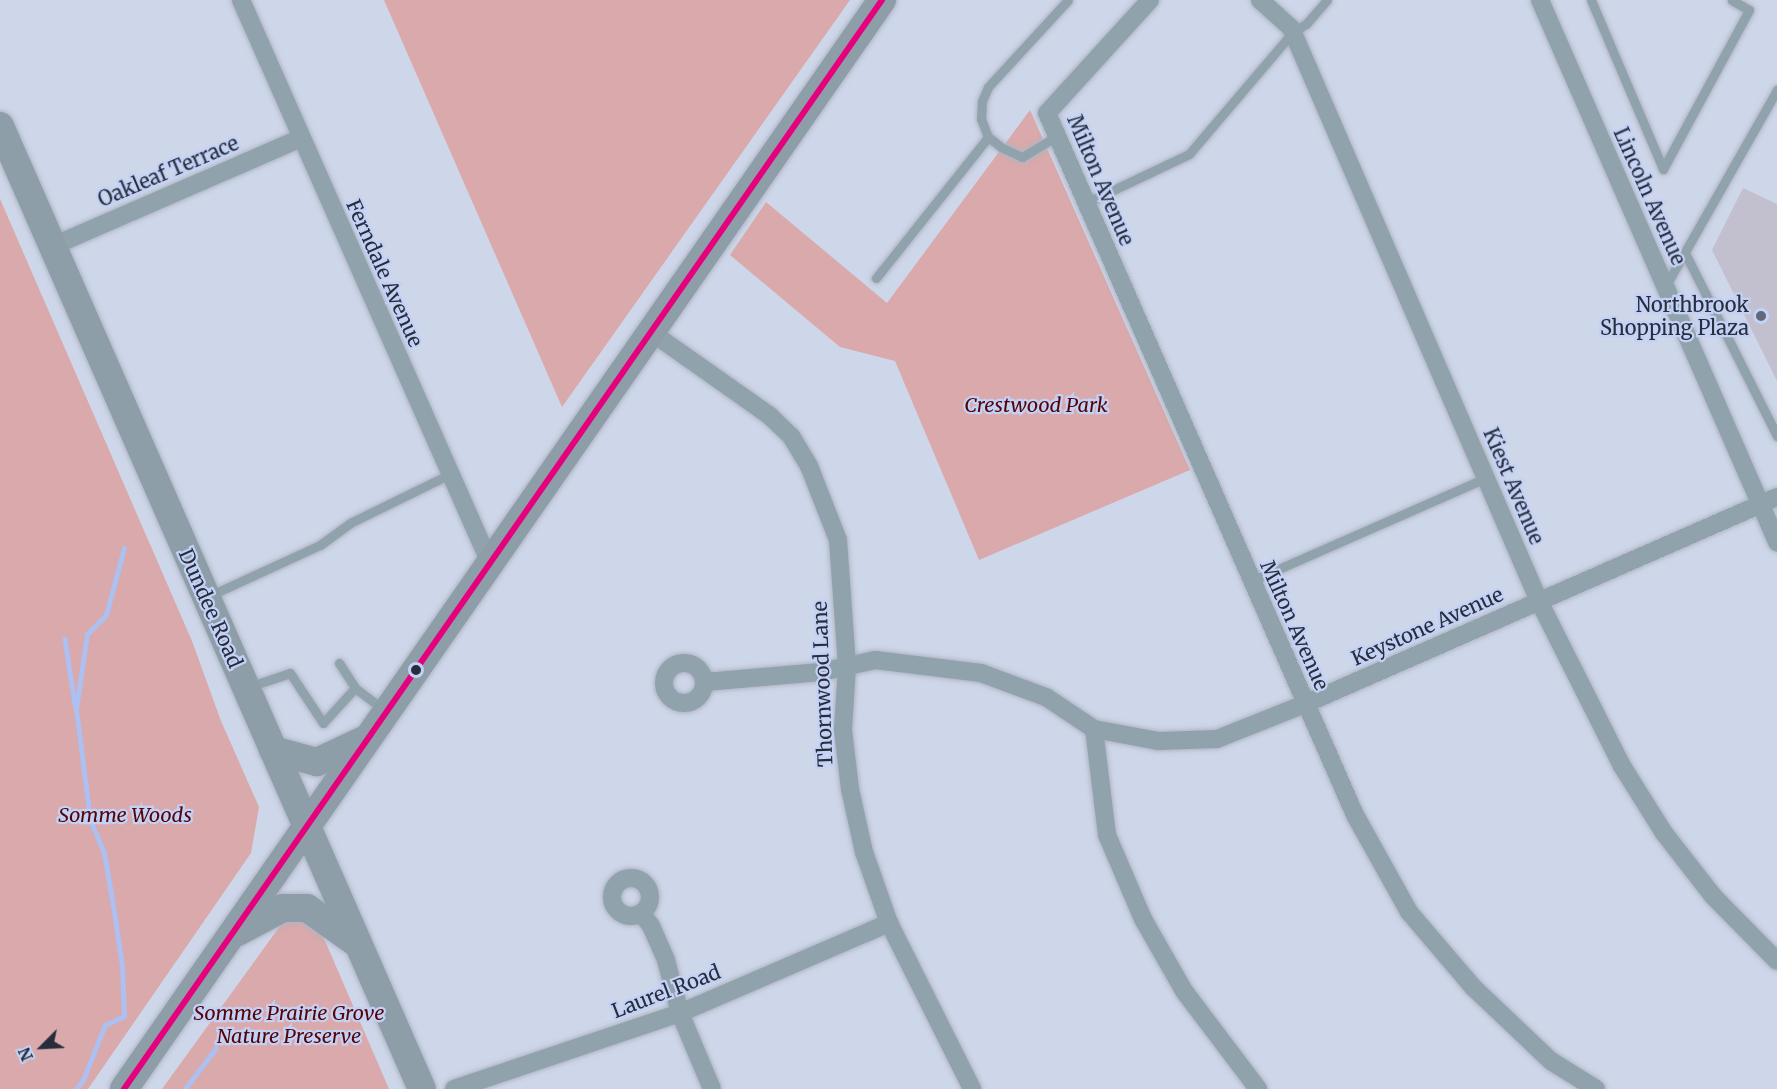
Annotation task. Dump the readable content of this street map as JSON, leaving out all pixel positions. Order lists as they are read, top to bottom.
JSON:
{
  "streets": {
    "main road": ["Dundee Road"],
    "street": [
      "Oakleaf Terrace",
      "Milton Avenue",
      "Lincoln Avenue",
      "Ferndale Avenue",
      "Kiest Avenue",
      "Keystone Avenue",
      "Thornwood Lane",
      "Laurel Road"
    ]
  },
  "crossings": [
    ["Oakleaf Terrace", "Ferndale Avenue"],
    ["Oakleaf Terrace", "Dundee Road"],
    ["Milton Avenue", "Keystone Avenue"],
    ["Lincoln Avenue", "Keystone Avenue"],
    ["Kiest Avenue", "Keystone Avenue"],
    ["Keystone Avenue", "Thornwood Lane"],
    ["Thornwood Lane", "Laurel Road"]
  ],
  "parks": ["Crestwood Park", "Somme Woods", "Somme Prairie Grove Nature Preserve"],
  "places": ["Northbrook Shopping Plaza"],
  "north": "bottom left"
}
